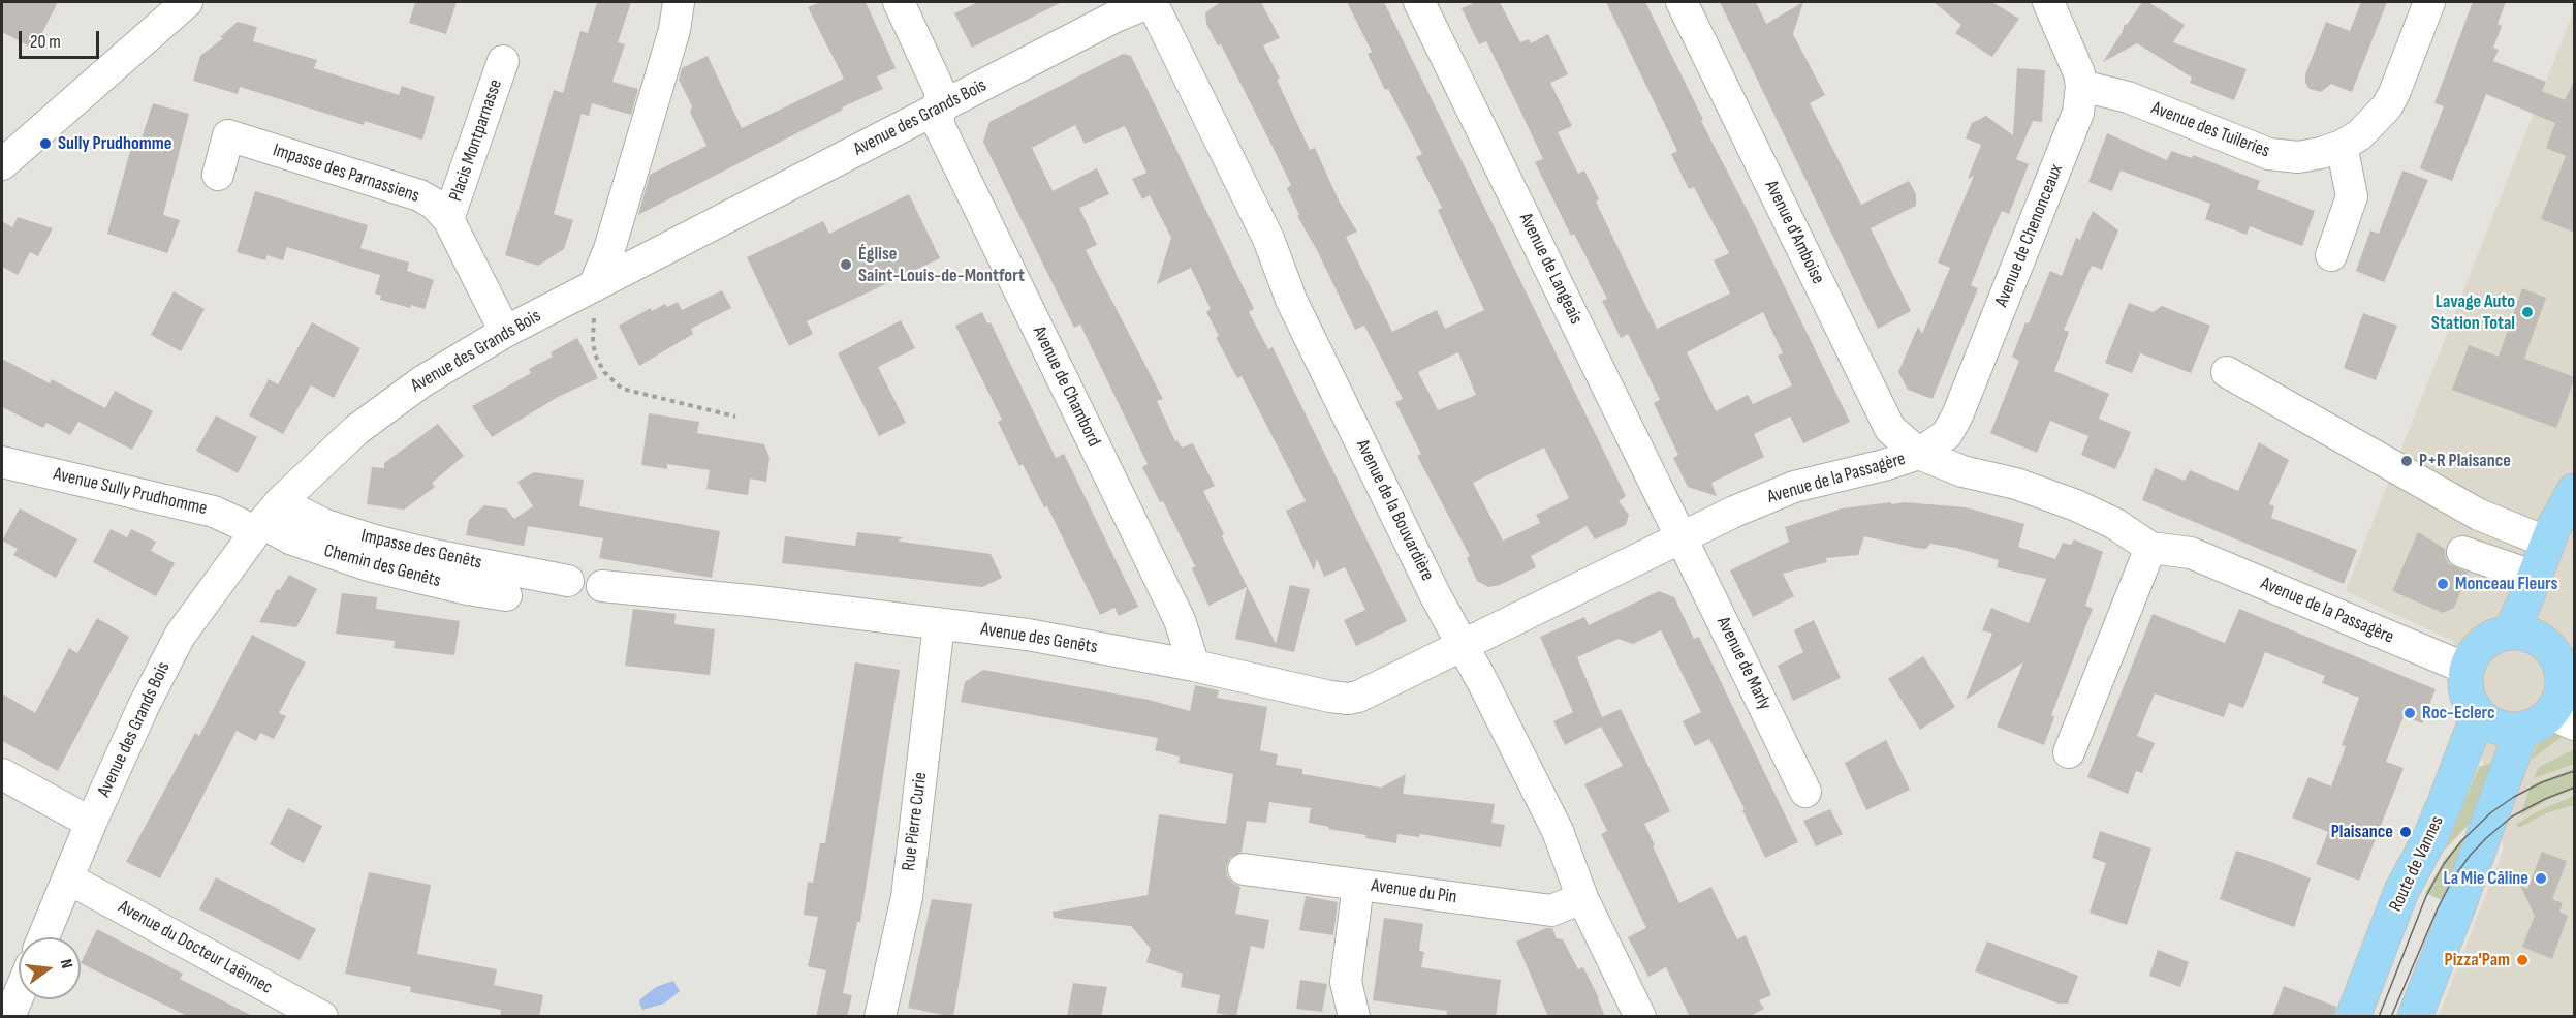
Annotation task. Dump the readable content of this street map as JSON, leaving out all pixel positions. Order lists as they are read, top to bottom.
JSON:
{
  "streets": {
    "main road": ["Route de Vannes"],
    "street": [
      "Avenue des Grands Bois",
      "Avenue des Tuileries",
      "Placis Montparnasse",
      "Impasse des Parnassiens",
      "Avenue d'Amboise",
      "Avenue de Chenonceaux",
      "Avenue de Langeais",
      "Avenue de Chambord",
      "Avenue de la Passagère",
      "Avenue Sully Prudhomme",
      "Avenue de la Bouvardière",
      "Impasse des Genêts",
      "Chemin des Genêts",
      "Avenue des Genêts",
      "Avenue de Marly",
      "Rue Pierre Curie",
      "Avenue du Pin",
      "Avenue du Docteur Laënnec"
    ]
  },
  "crossings": [
    ["Avenue des Grands Bois", "Impasse des Parnassiens"],
    ["Avenue des Grands Bois", "Avenue de Chambord"],
    ["Avenue des Grands Bois", "Avenue Sully Prudhomme"],
    ["Avenue des Grands Bois", "Avenue de la Bouvardière"],
    ["Avenue des Grands Bois", "Impasse des Genêts"],
    ["Avenue des Grands Bois", "Chemin des Genêts"],
    ["Avenue des Grands Bois", "Avenue du Docteur Laënnec"],
    ["Avenue des Tuileries", "Avenue de Chenonceaux"],
    ["Placis Montparnasse", "Impasse des Parnassiens"],
    ["Avenue d'Amboise", "Avenue de Chenonceaux"],
    ["Avenue d'Amboise", "Avenue de la Passagère"],
    ["Avenue de Chenonceaux", "Avenue de la Passagère"],
    ["Avenue de Langeais", "Avenue de la Passagère"],
    ["Avenue de Langeais", "Avenue de Marly"],
    ["Avenue de Chambord", "Avenue des Genêts"],
    ["Avenue de la Passagère", "Avenue de la Bouvardière"],
    ["Avenue de la Passagère", "Avenue des Genêts"],
    ["Avenue de la Passagère", "Avenue de Marly"],
    ["Avenue de la Passagère", "Route de Vannes"],
    ["Avenue Sully Prudhomme", "Impasse des Genêts"],
    ["Avenue Sully Prudhomme", "Chemin des Genêts"],
    ["Avenue de la Bouvardière", "Avenue des Genêts"],
    ["Avenue de la Bouvardière", "Avenue du Pin"],
    ["Impasse des Genêts", "Chemin des Genêts"],
    ["Avenue des Genêts", "Rue Pierre Curie"]
  ],
  "places": [
    "Sully Prudhomme",
    "Église Saint-Louis-de-Montfort",
    "Lavage Auto Station Total",
    "P+R Plaisance",
    "Monceau Fleurs",
    "Roc-Eclerc",
    "Plaisance",
    "La Mie Câline",
    "Pizza'Pam"
  ],
  "scale_bar": "20 m",
  "north": "right"
}
